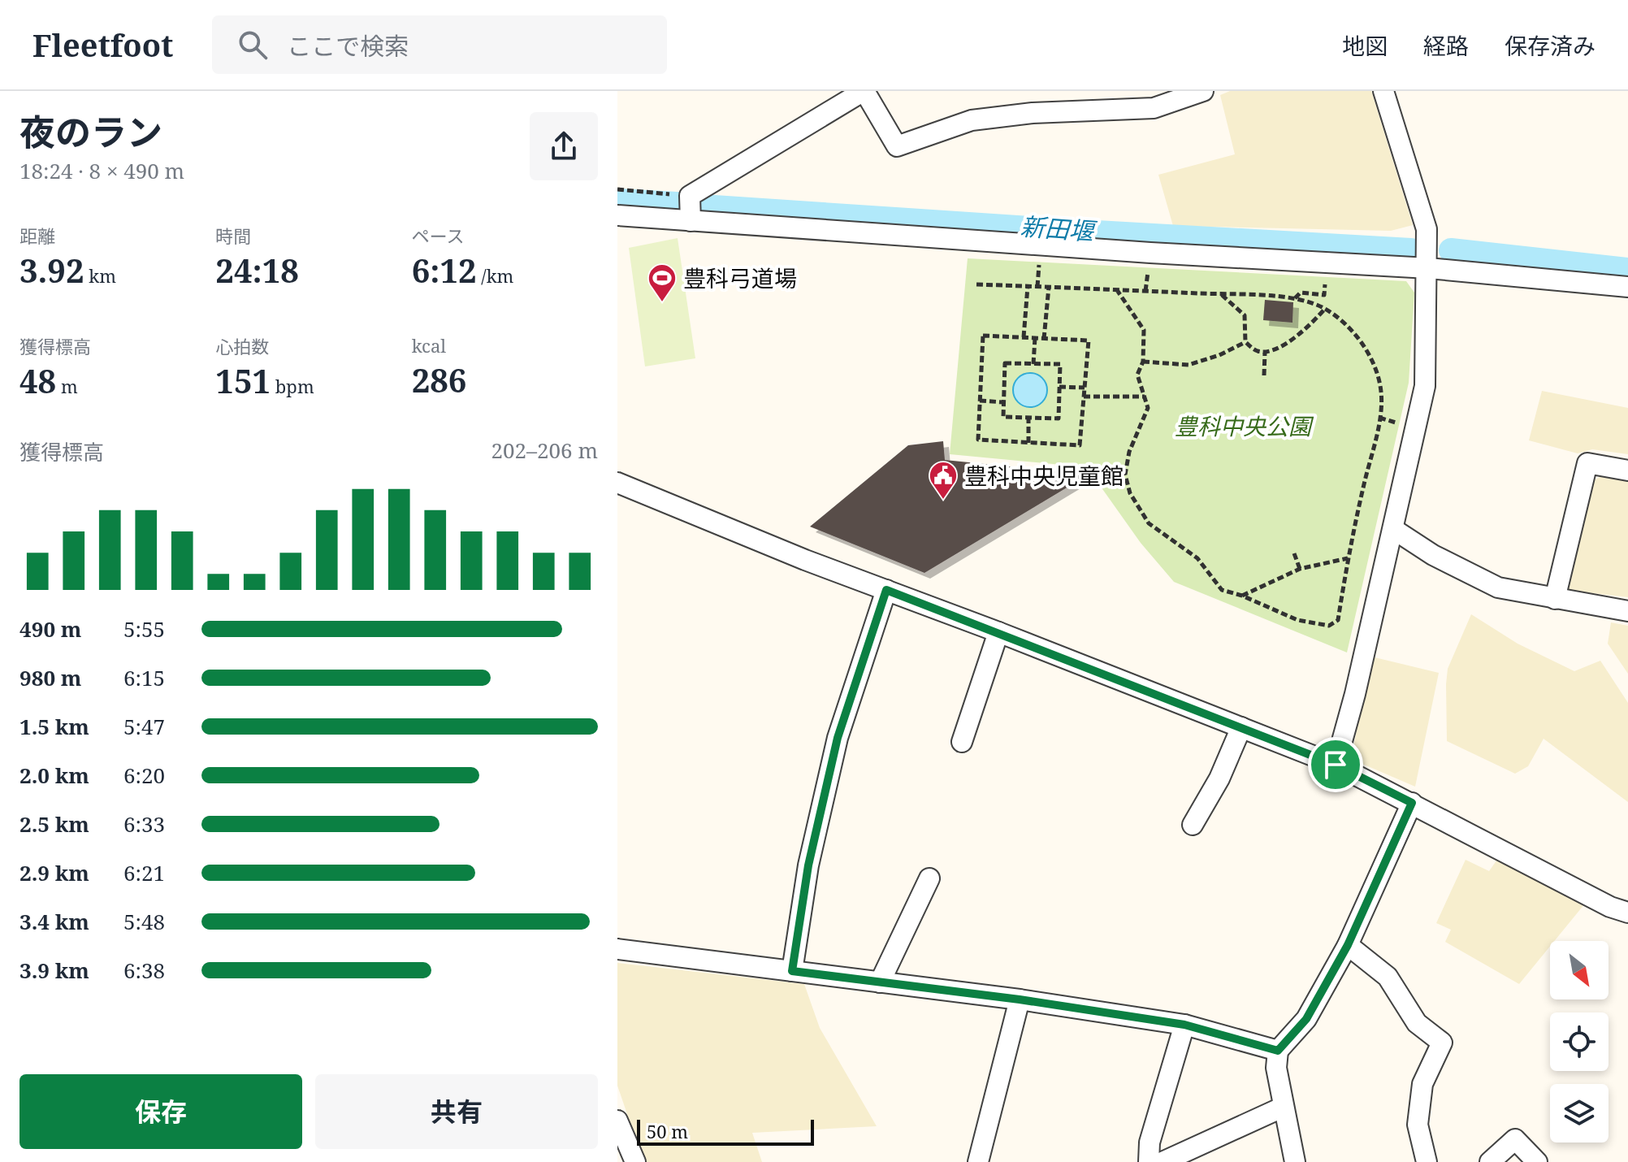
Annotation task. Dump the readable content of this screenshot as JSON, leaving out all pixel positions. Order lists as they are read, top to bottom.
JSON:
{
  "water": ["新田堰"],
  "parks": ["豊科中央公園"],
  "places": {
    "sports": ["豊科弓道場"],
    "public building": ["豊科中央児童館"]
  },
  "scale_bar": "50 m",
  "north": "bottom right",
  "page": {
    "header": "Fleetfoot",
    "search": "ここで検索",
    "nav": ["地図", "経路", "保存済み"],
    "heading": ["夜のラン", "18:24 · 8 × 490 m"],
    "stats": [
      ["距離", "3.92 km"],
      ["時間", "24:18"],
      ["ペース", "6:12 /km"],
      ["獲得標高", "48 m"],
      ["心拍数", "151 bpm"],
      ["kcal", "286"]
    ],
    "chart": ["獲得標高", "202–206 m"],
    "list": [
      {
        "name": "490 m",
        "note": "5:55"
      },
      {
        "name": "980 m",
        "note": "6:15"
      },
      {
        "name": "1.5 km",
        "note": "5:47"
      },
      {
        "name": "2.0 km",
        "note": "6:20"
      },
      {
        "name": "2.5 km",
        "note": "6:33"
      },
      {
        "name": "2.9 km",
        "note": "6:21"
      },
      {
        "name": "3.4 km",
        "note": "5:48"
      },
      {
        "name": "3.9 km",
        "note": "6:38"
      }
    ],
    "buttons": ["保存", "共有"],
    "scale": "50 m"
  }
}
